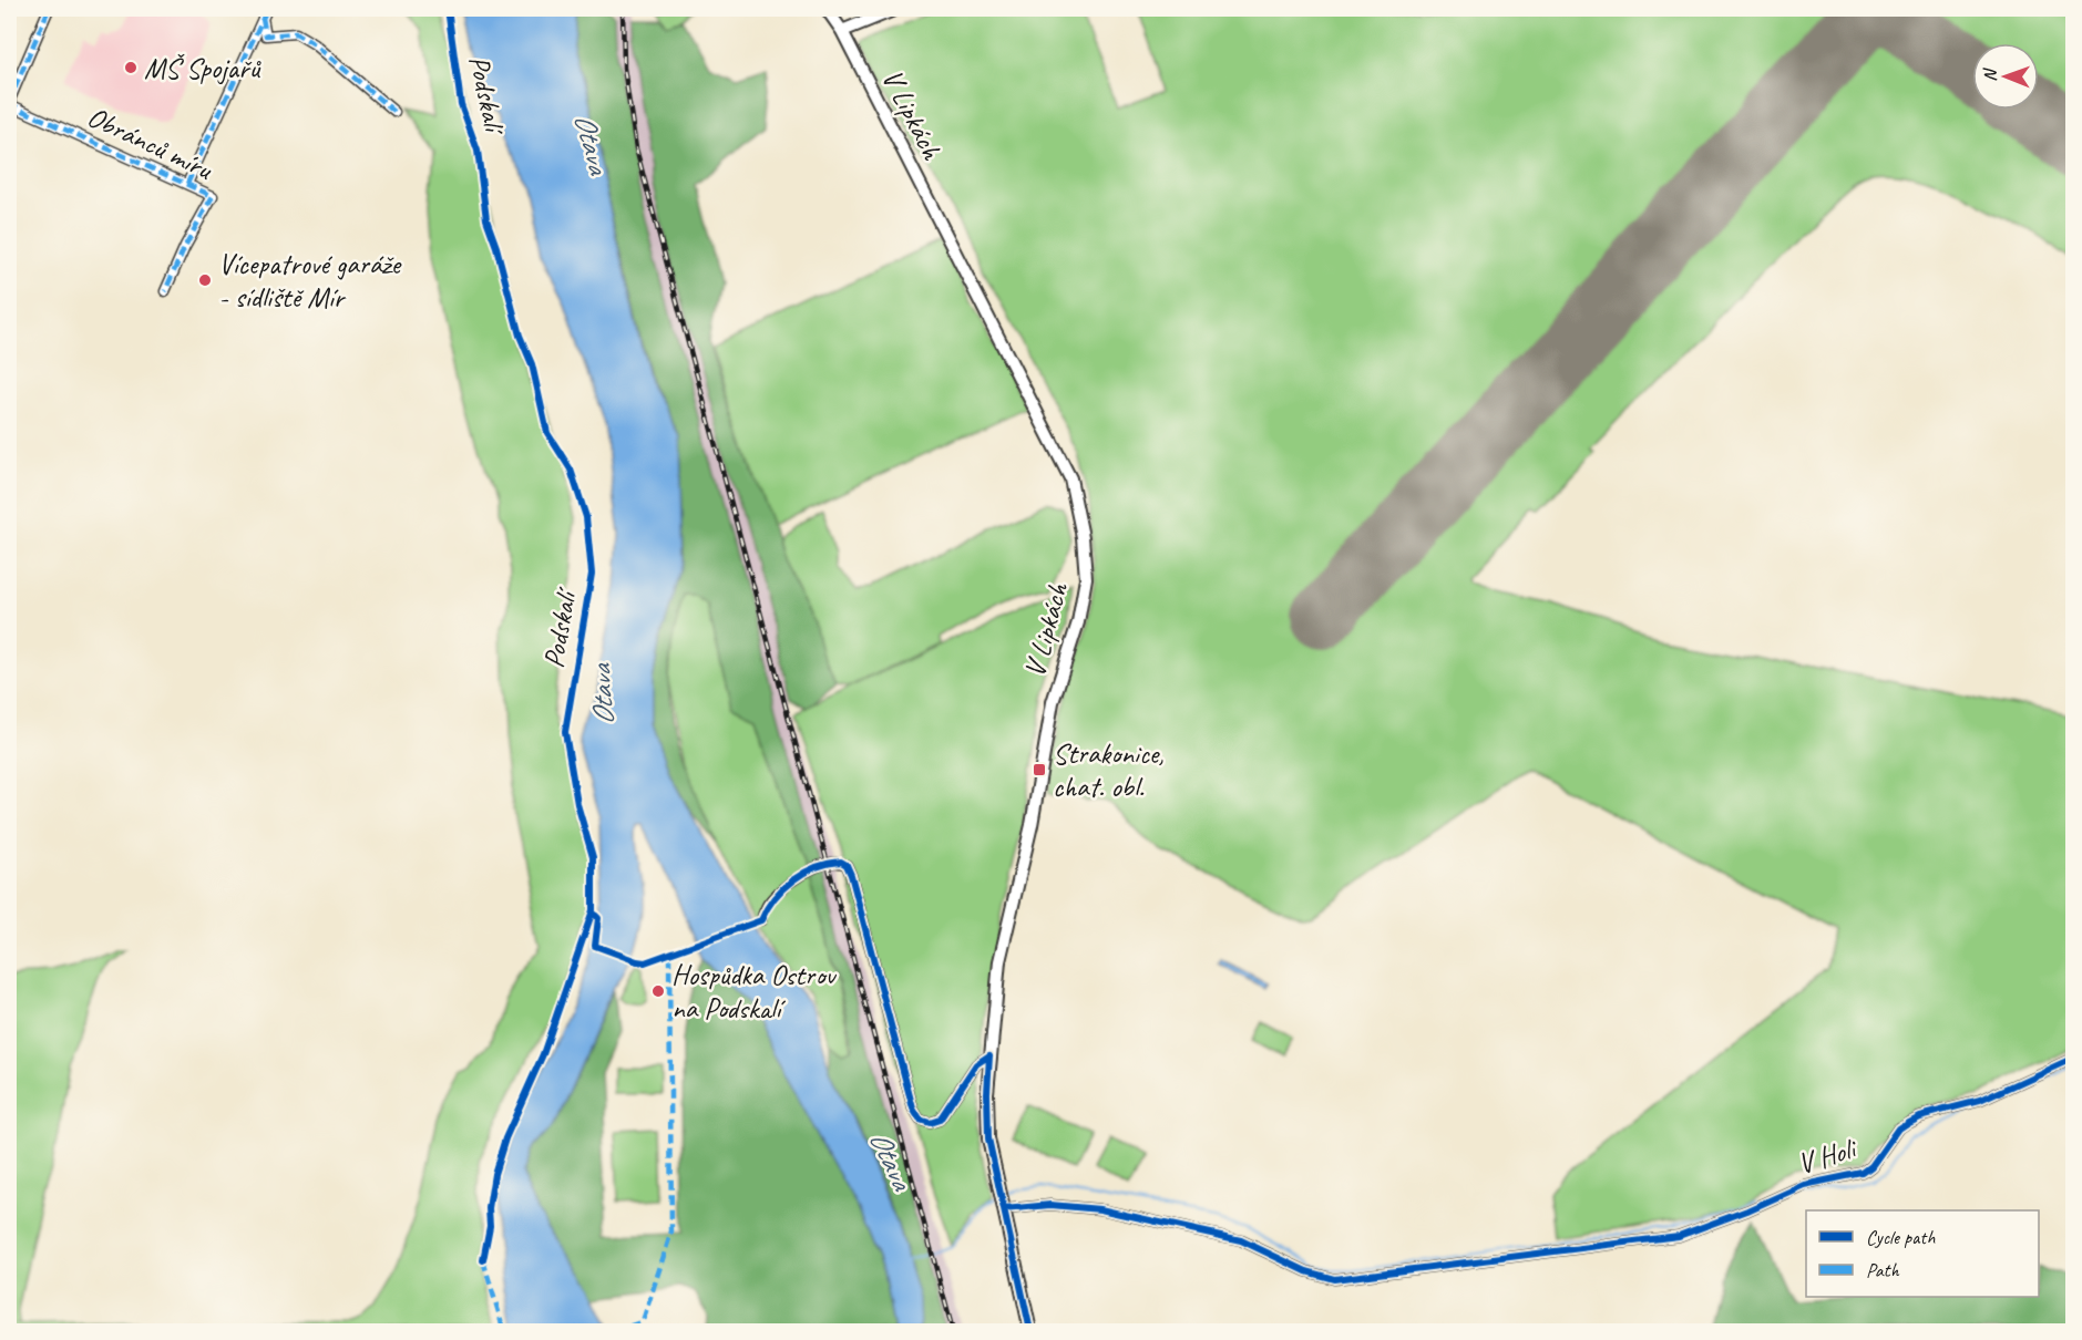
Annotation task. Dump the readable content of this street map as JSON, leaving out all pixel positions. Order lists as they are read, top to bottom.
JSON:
{
  "streets": {
    "street": ["V Lipkách", "Obránců míru", "V Holi"],
    "cycle path": ["Podskalí"]
  },
  "crossings": [
    ["V Lipkách", "V Holi"]
  ],
  "water": ["Otava"],
  "places": {
    "other": ["MŠ Spojařů", "Vícepatrové garáže - sídliště Mír", "Hospůdka Ostrov na Podskalí"],
    "transit": ["Strakonice, chat. obl."]
  },
  "legend": ["Cycle path", "Path"],
  "north": "left"
}
